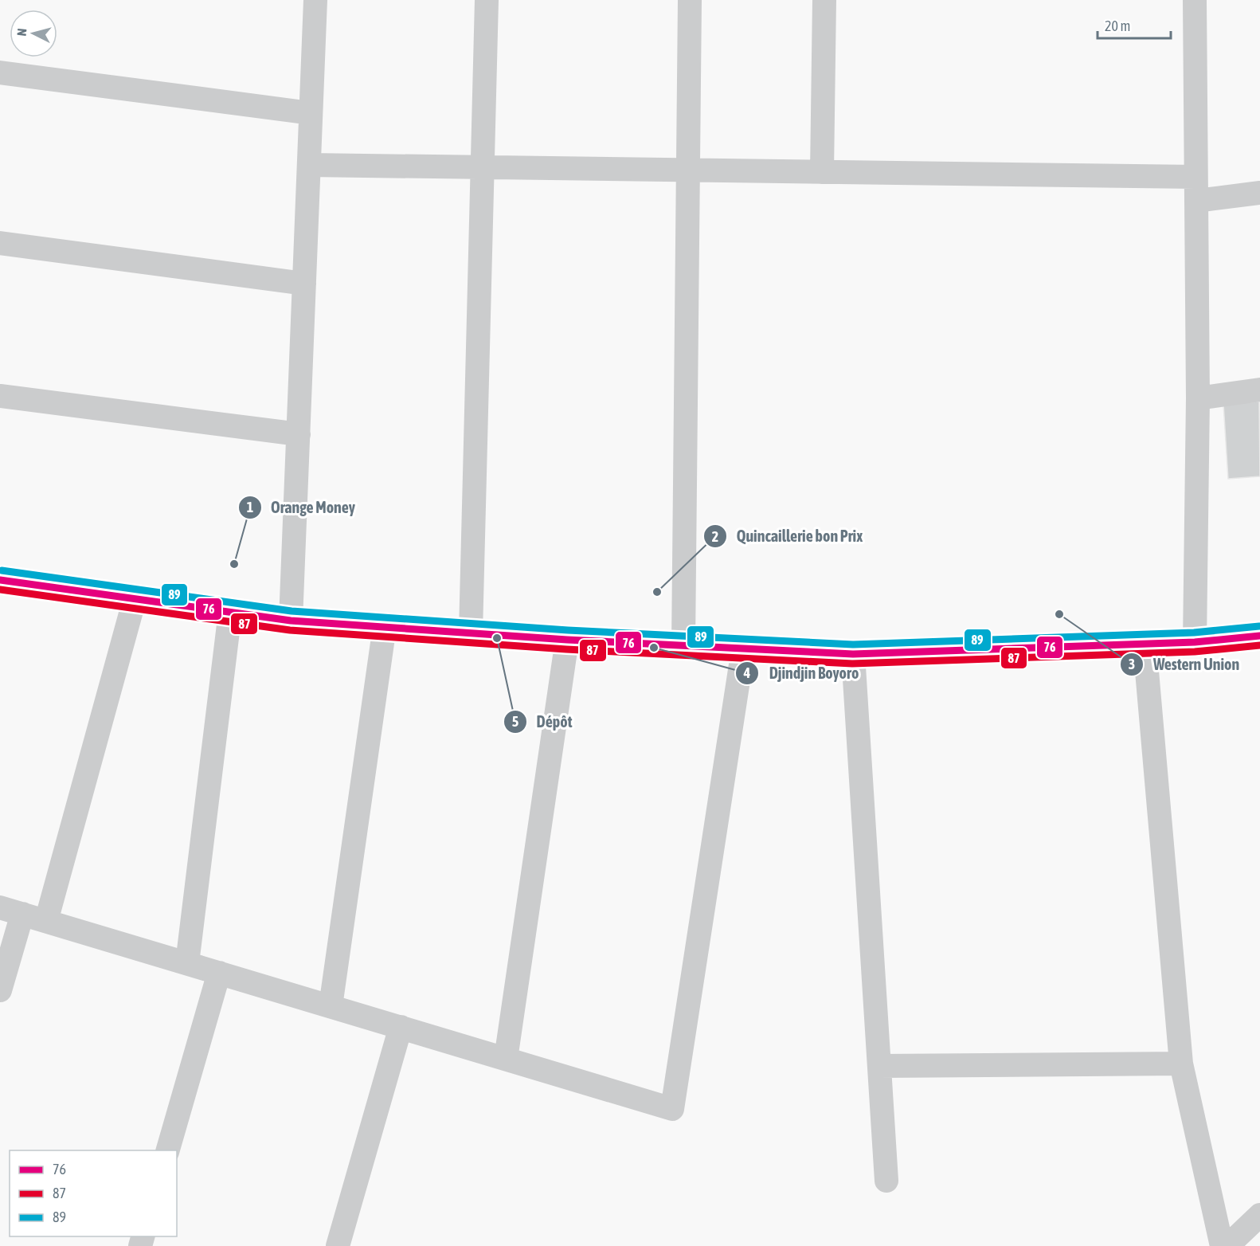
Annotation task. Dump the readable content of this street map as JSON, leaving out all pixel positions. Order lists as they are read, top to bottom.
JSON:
{
  "places": [
    "Orange Money",
    "Quincaillerie bon Prix",
    "Western Union",
    "Dépôt",
    "Djindjin Boyoro"
  ],
  "lines": ["transit line 89", "transit line 76", "transit line 87"],
  "legend": ["76", "87", "89"],
  "scale_bar": "20 m",
  "north": "left"
}
